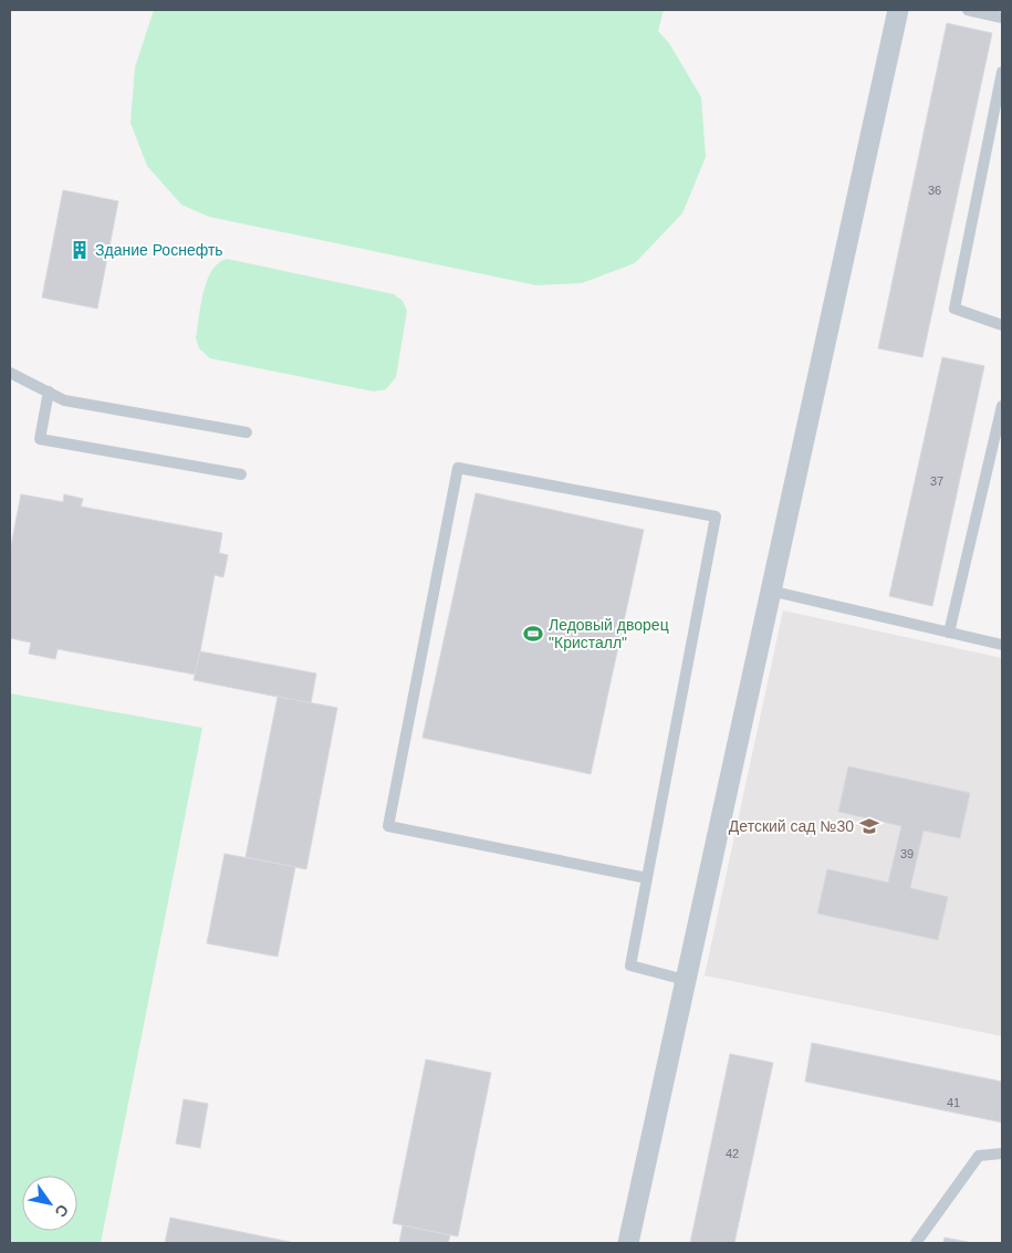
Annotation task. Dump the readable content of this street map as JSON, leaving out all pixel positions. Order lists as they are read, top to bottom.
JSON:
{
  "places": {
    "building": ["Здание Роснефть"],
    "sports": ["Ледовый дворец \"Кристалл\""],
    "school or university": ["Детский сад №30"]
  },
  "house_numbers": [
    "36",
    "37",
    "39",
    "41",
    "42"
  ],
  "north": "bottom right"
}
